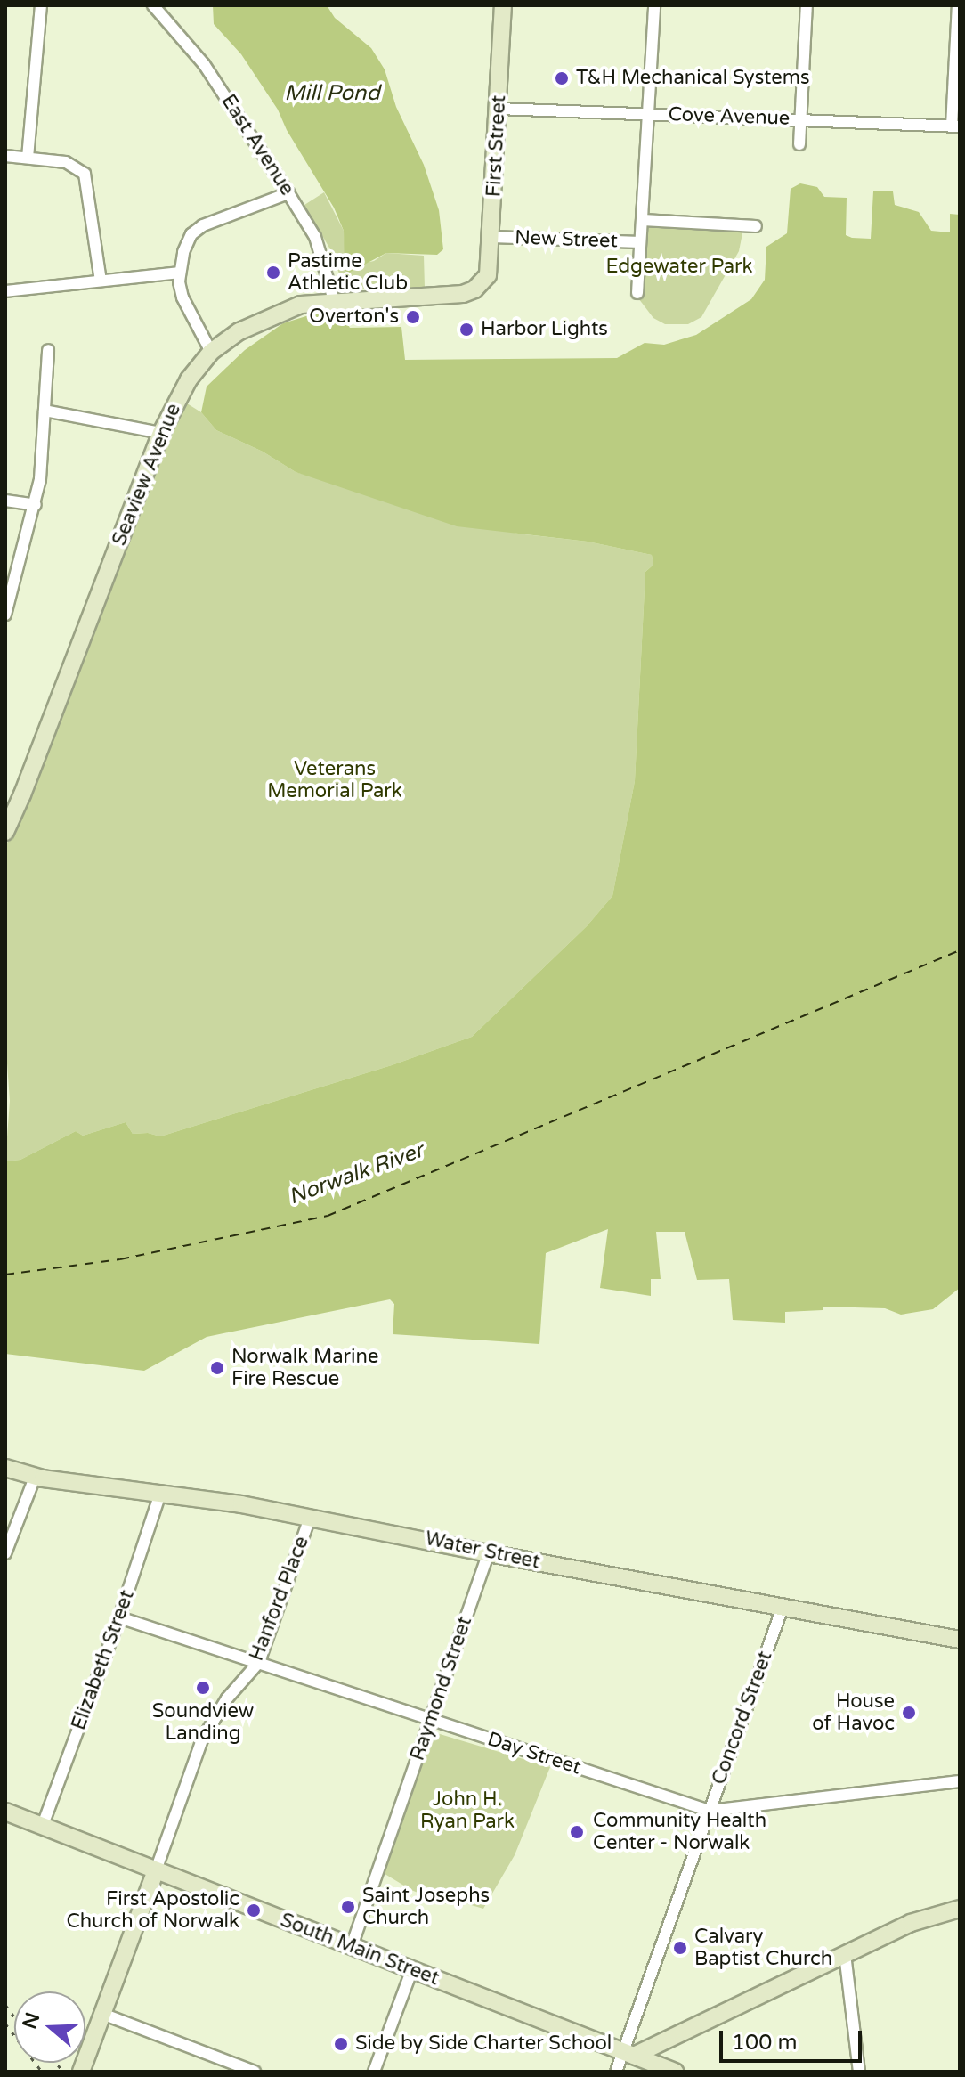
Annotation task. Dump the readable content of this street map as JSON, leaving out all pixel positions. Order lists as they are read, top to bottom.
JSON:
{
  "streets": {
    "main road": [
      "First Street",
      "Seaview Avenue",
      "Water Street",
      "South Main Street"
    ],
    "street": [
      "Cove Avenue",
      "East Avenue",
      "New Street",
      "Hanford Place",
      "Elizabeth Street",
      "Raymond Street",
      "Concord Street",
      "Day Street"
    ]
  },
  "crossings": [
    ["Cove Avenue", "First Street"],
    ["East Avenue", "Seaview Avenue"],
    ["First Street", "New Street"],
    ["First Street", "Seaview Avenue"],
    ["Water Street", "Hanford Place"],
    ["Water Street", "Elizabeth Street"],
    ["Water Street", "Raymond Street"],
    ["Water Street", "Concord Street"],
    ["Hanford Place", "Day Street"],
    ["Hanford Place", "South Main Street"],
    ["Elizabeth Street", "Day Street"],
    ["Elizabeth Street", "South Main Street"],
    ["Raymond Street", "Day Street"],
    ["Raymond Street", "South Main Street"],
    ["Concord Street", "Day Street"],
    ["Concord Street", "South Main Street"]
  ],
  "water": ["Mill Pond", "Norwalk River"],
  "parks": ["Edgewater Park", "Veterans Memorial Park", "John H. Ryan Park"],
  "places": [
    "T&H Mechanical Systems",
    "Pastime Athletic Club",
    "Overton's",
    "Harbor Lights",
    "Norwalk Marine Fire Rescue",
    "Soundview Landing",
    "House of Havoc",
    "Community Health Center - Norwalk",
    "Saint Josephs Church",
    "First Apostolic Church of Norwalk",
    "Calvary Baptist Church",
    "Side by Side Charter School"
  ],
  "scale_bar": "100 m",
  "north": "left"
}
